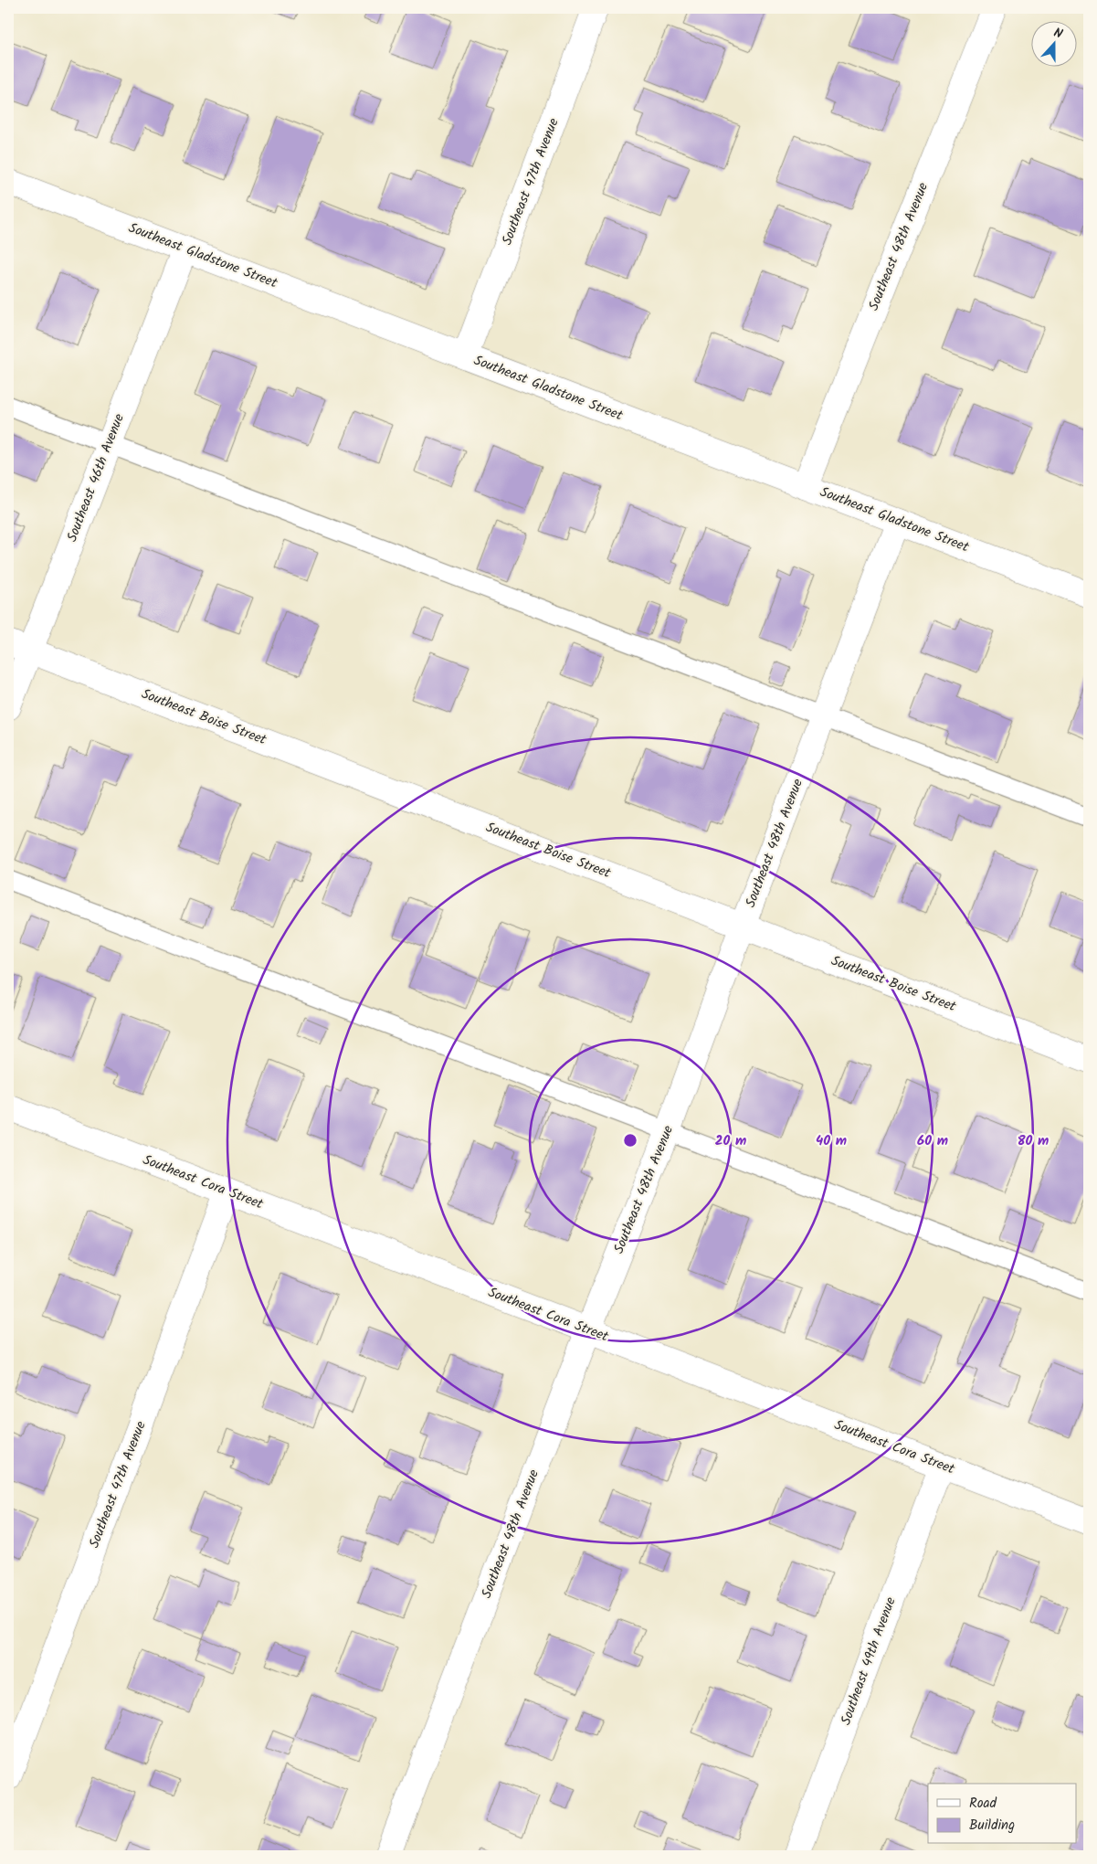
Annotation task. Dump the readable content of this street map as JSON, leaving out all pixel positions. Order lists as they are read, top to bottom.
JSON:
{
  "streets": {
    "street": [
      "Southeast 47th Avenue",
      "Southeast 48th Avenue",
      "Southeast Gladstone Street",
      "Southeast 46th Avenue",
      "Southeast Boise Street",
      "Southeast Cora Street",
      "Southeast 49th Avenue"
    ]
  },
  "crossings": [
    ["Southeast 47th Avenue", "Southeast Gladstone Street"],
    ["Southeast 47th Avenue", "Southeast Cora Street"],
    ["Southeast 48th Avenue", "Southeast Gladstone Street"],
    ["Southeast 48th Avenue", "Southeast Boise Street"],
    ["Southeast 48th Avenue", "Southeast Cora Street"],
    ["Southeast Gladstone Street", "Southeast 46th Avenue"],
    ["Southeast 46th Avenue", "Southeast Boise Street"],
    ["Southeast Cora Street", "Southeast 49th Avenue"]
  ],
  "legend": ["Road", "Building"],
  "north": "top",
  "rings": [
    "20 m",
    "40 m",
    "60 m",
    "80 m"
  ]
}
